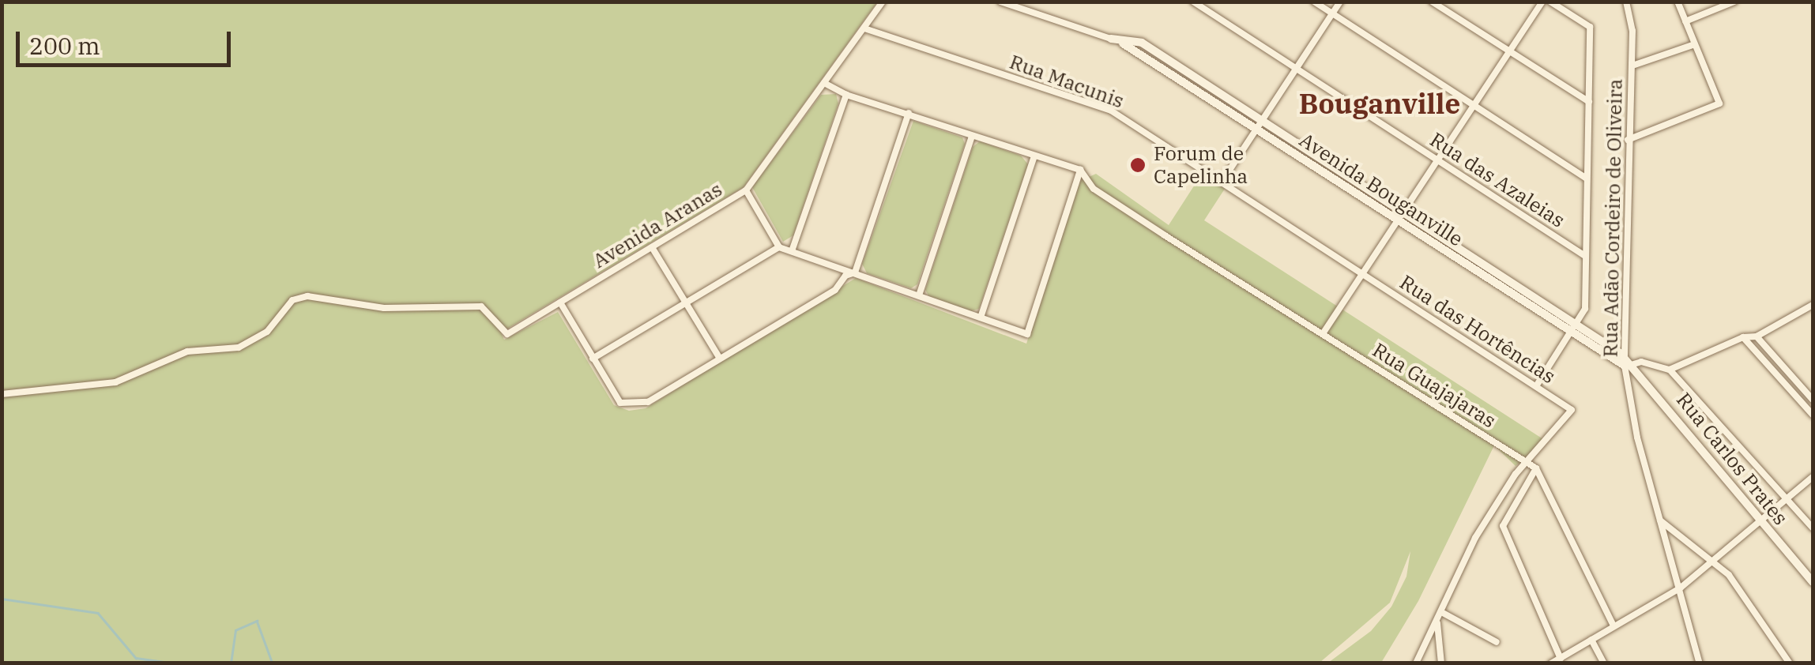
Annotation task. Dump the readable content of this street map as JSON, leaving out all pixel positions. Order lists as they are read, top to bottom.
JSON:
{
  "streets": {
    "street": [
      "Rua Macunis",
      "Rua das Azaleias",
      "Avenida Bouganville",
      "Rua Adão Cordeiro de Oliveira",
      "Avenida Aranas",
      "Rua das Hortências",
      "Rua Guajajaras",
      "Rua Carlos Prates"
    ]
  },
  "crossings": [
    ["Rua Macunis", "Avenida Aranas"],
    ["Rua Macunis", "Rua das Hortências"],
    ["Avenida Bouganville", "Rua Adão Cordeiro de Oliveira"],
    ["Avenida Bouganville", "Rua Carlos Prates"],
    ["Rua Adão Cordeiro de Oliveira", "Rua Carlos Prates"],
    ["Rua das Hortências", "Rua Guajajaras"]
  ],
  "districts": ["Bouganville"],
  "places": ["Forum de Capelinha"],
  "scale_bar": "200 m"
}
